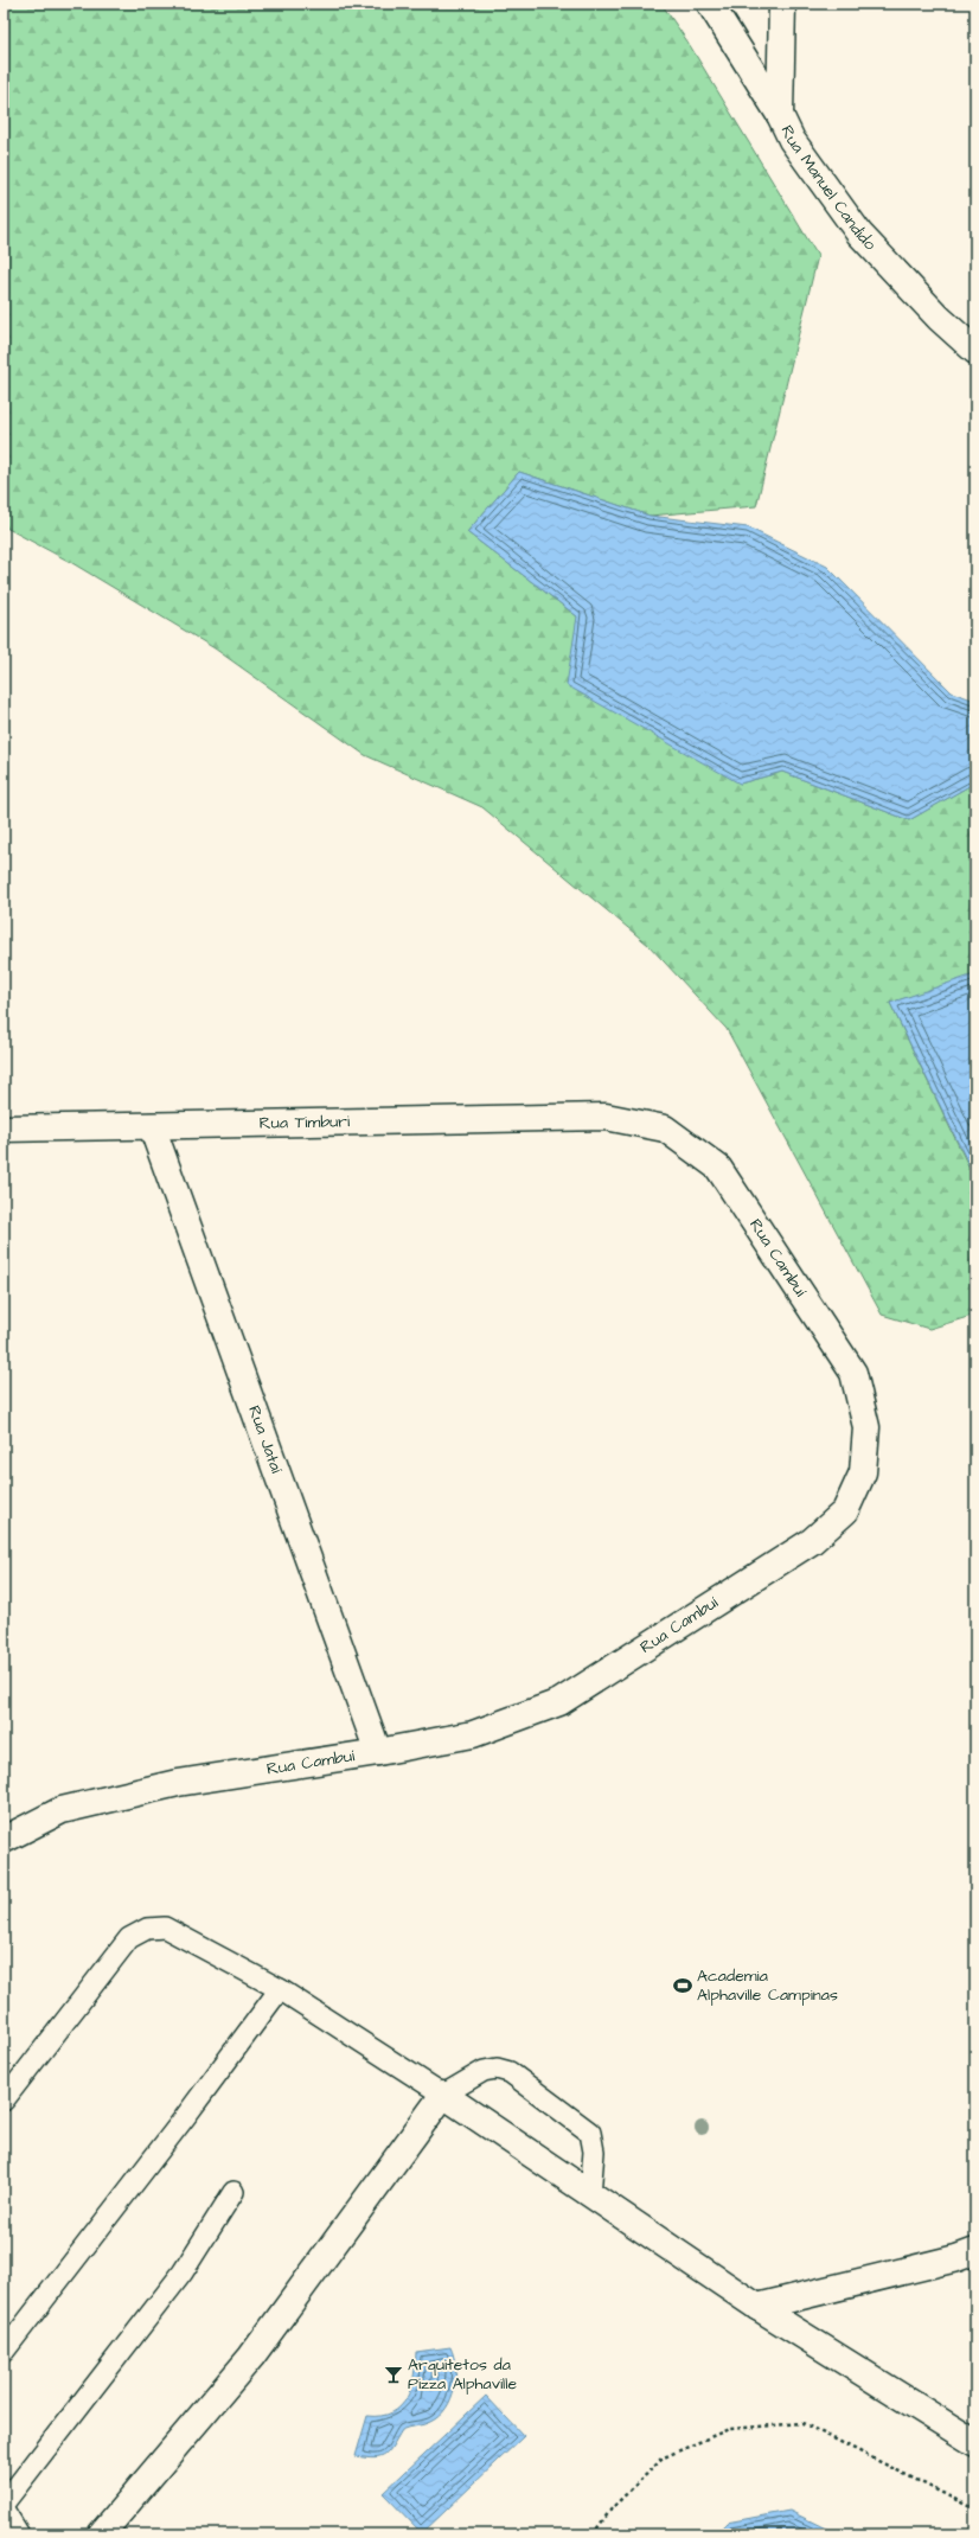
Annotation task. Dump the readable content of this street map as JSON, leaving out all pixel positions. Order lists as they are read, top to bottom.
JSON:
{
  "streets": {
    "street": [
      "Rua Manuel Candido",
      "Rua Timburi",
      "Rua Cambuí",
      "Rua Jataí"
    ]
  },
  "crossings": [
    ["Rua Timburi", "Rua Cambuí"],
    ["Rua Timburi", "Rua Jataí"],
    ["Rua Cambuí", "Rua Jataí"]
  ],
  "places": {
    "sports": ["Academia Alphaville Campinas"],
    "bar": ["Arquitetos da Pizza Alphaville"]
  }
}
